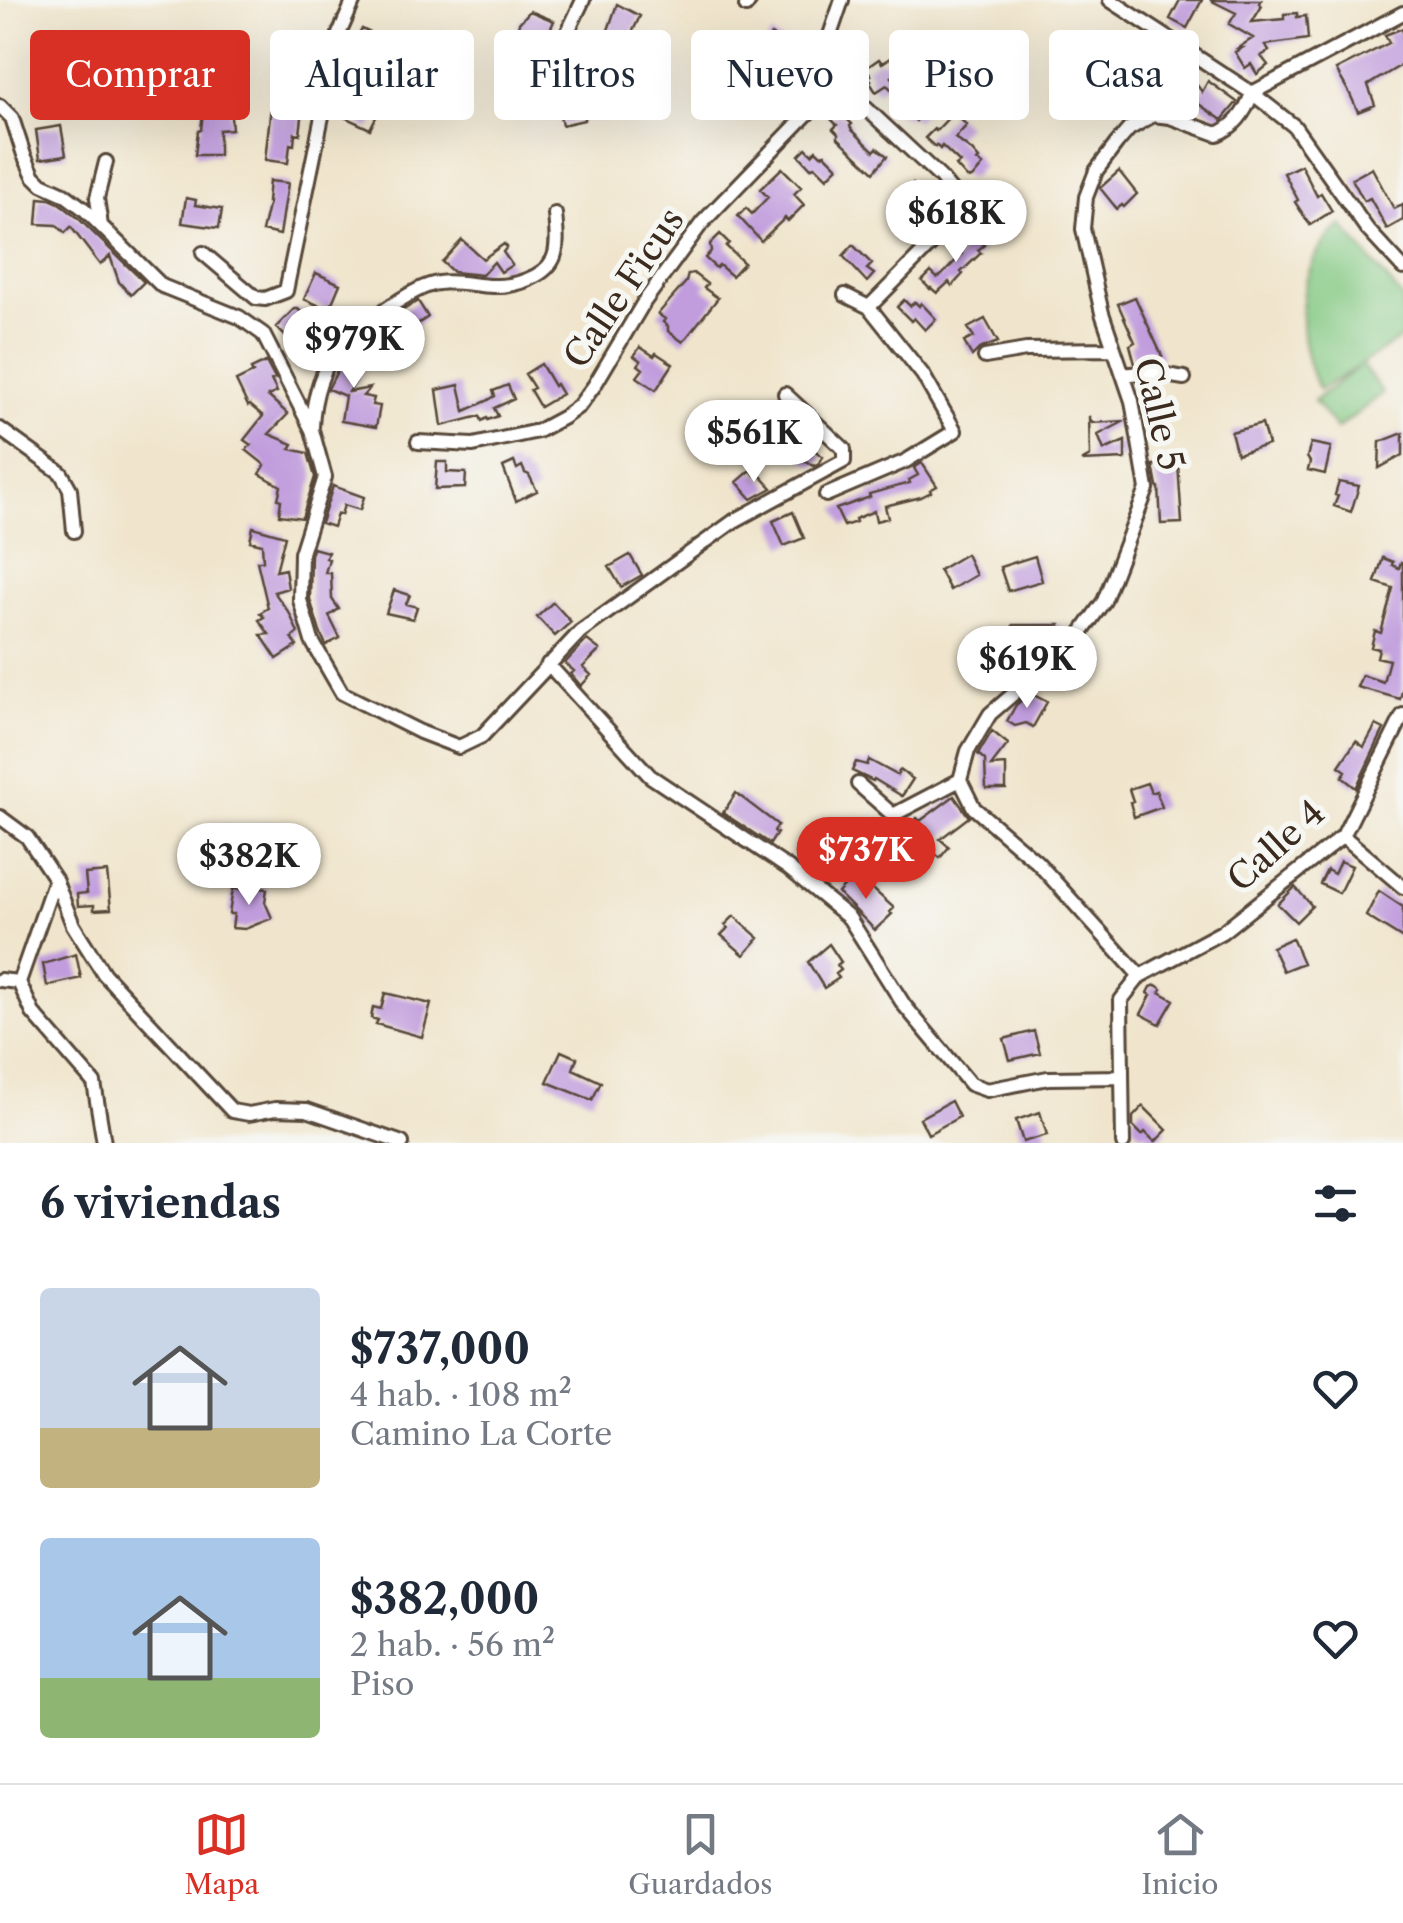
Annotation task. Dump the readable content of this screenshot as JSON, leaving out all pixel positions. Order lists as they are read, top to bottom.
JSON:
{
  "streets": {
    "street": ["Calle Ficus", "Calle 5", "Calle 4"]
  },
  "page": {
    "chip": [
      "Comprar",
      "Alquilar",
      "Filtros",
      "Nuevo",
      "Piso",
      "Casa"
    ],
    "price": [
      "$618K",
      "$979K",
      "$561K",
      "$619K",
      "$737K",
      "$382K"
    ],
    "heading": "6 viviendas",
    "list": [
      {
        "name": "$737,000",
        "note": "4 hab. · 108 m² · Camino La Corte"
      },
      {
        "name": "$382,000",
        "note": "2 hab. · 56 m² · Piso"
      }
    ],
    "tabs": ["Mapa", "Guardados", "Inicio"]
  }
}
